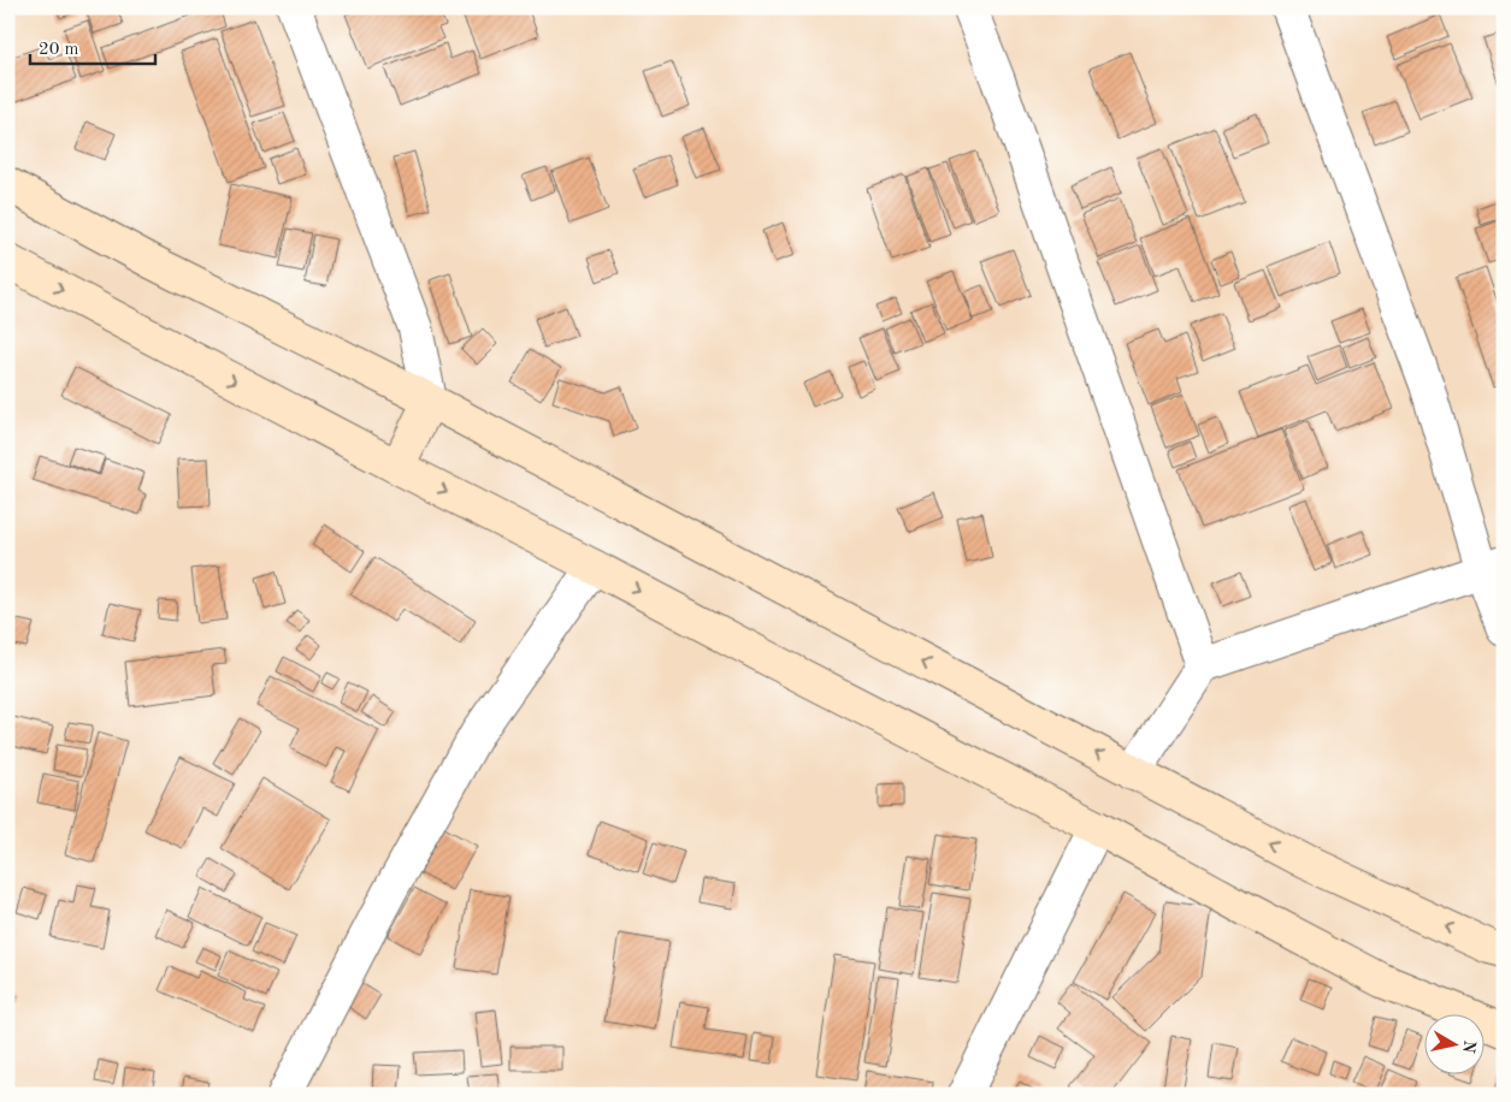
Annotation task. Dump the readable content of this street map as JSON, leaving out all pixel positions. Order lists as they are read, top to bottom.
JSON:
{
  "scale_bar": "20 m",
  "north": "right"
}
